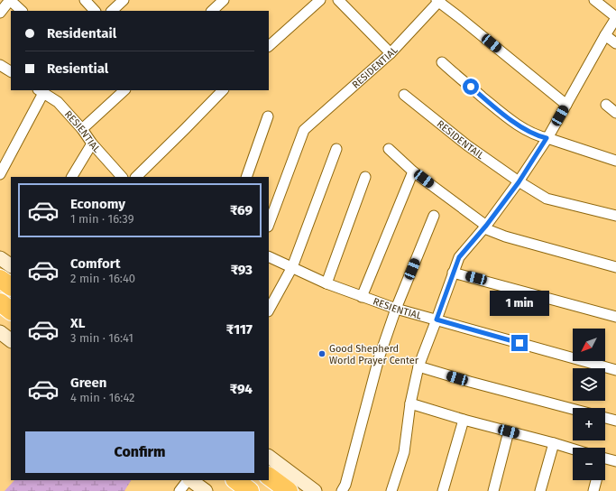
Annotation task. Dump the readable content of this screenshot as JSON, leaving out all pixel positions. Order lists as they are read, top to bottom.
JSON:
{
  "streets": {
    "street": ["RESIDENTIAL", "RESIENTIAL", "RESIDENTAIL"]
  },
  "places": ["Good Shepherd World Prayer Center"],
  "north": "bottom left",
  "page": {
    "banner": ["Residentail", "Resiential"],
    "list": [
      {
        "name": "Economy",
        "note": "1 min · 16:39",
        "value": "₹69"
      },
      {
        "name": "Comfort",
        "note": "2 min · 16:40",
        "value": "₹93"
      },
      {
        "name": "XL",
        "note": "3 min · 16:41",
        "value": "₹117"
      },
      {
        "name": "Green",
        "note": "4 min · 16:42",
        "value": "₹94"
      }
    ],
    "bubble": "1 min",
    "map_buttons": ["+", "−"],
    "buttons": "Confirm"
  }
}
